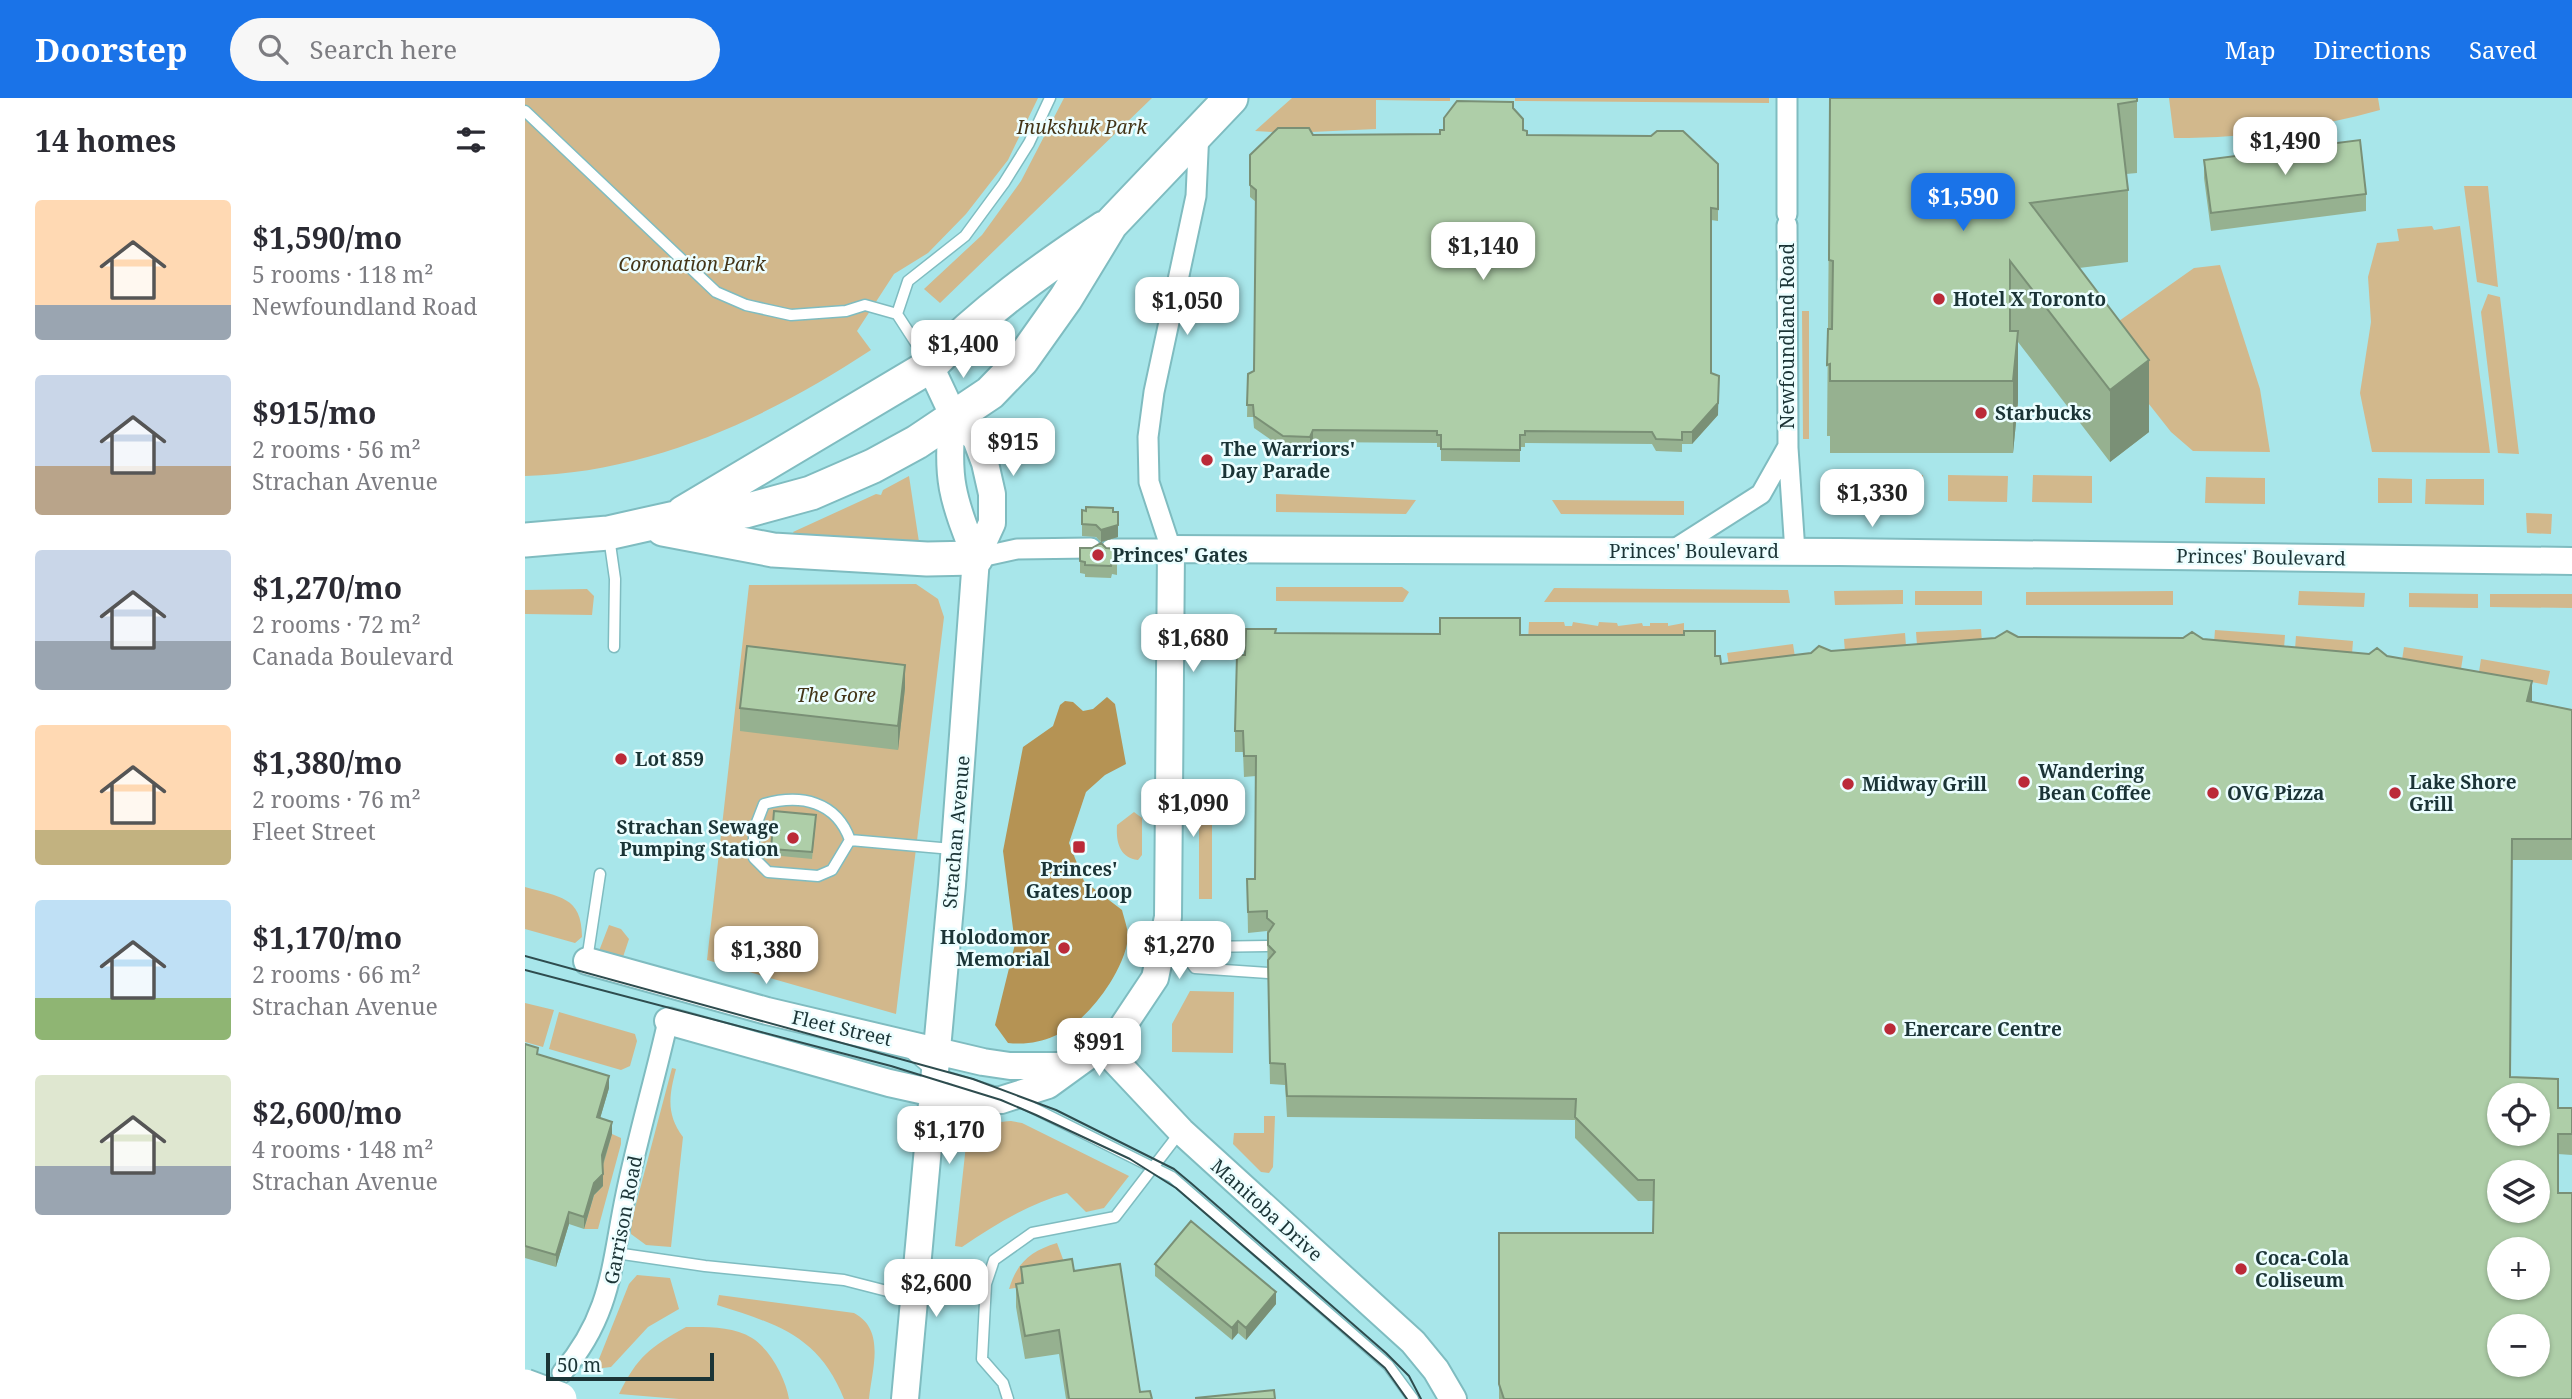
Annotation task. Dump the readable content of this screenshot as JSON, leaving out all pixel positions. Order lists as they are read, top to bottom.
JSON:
{
  "streets": {
    "street": [
      "Newfoundland Road",
      "Princes' Boulevard",
      "Strachan Avenue",
      "Fleet Street",
      "Manitoba Drive",
      "Garrison Road"
    ]
  },
  "crossings": [
    ["Newfoundland Road", "Princes' Boulevard"],
    ["Strachan Avenue", "Fleet Street"],
    ["Fleet Street", "Garrison Road"]
  ],
  "parks": ["Inukshuk Park", "Coronation Park", "The Gore"],
  "places": {
    "other": [
      "Hotel X Toronto",
      "Starbucks",
      "The Warriors' Day Parade",
      "Princes' Gates",
      "Lot 859",
      "Wandering Bean Coffee",
      "Midway Grill",
      "OVG Pizza",
      "Lake Shore Grill",
      "Strachan Sewage Pumping Station",
      "Holodomor Memorial",
      "Enercare Centre",
      "Coca-Cola Coliseum"
    ],
    "transit": ["Princes' Gates Loop"]
  },
  "scale_bar": "50 m",
  "page": {
    "header": "Doorstep",
    "search": "Search here",
    "nav": ["Map", "Directions", "Saved"],
    "heading": "14 homes",
    "price": [
      "$1,490",
      "$1,590",
      "$1,140",
      "$1,050",
      "$1,400",
      "$915",
      "$1,330",
      "$1,680",
      "$1,090",
      "$1,270",
      "$1,380",
      "$991",
      "$1,170",
      "$2,600"
    ],
    "list": [
      {
        "name": "$1,590/mo",
        "note": "5 rooms · 118 m² · Newfoundland Road"
      },
      {
        "name": "$915/mo",
        "note": "2 rooms · 56 m² · Strachan Avenue"
      },
      {
        "name": "$1,270/mo",
        "note": "2 rooms · 72 m² · Canada Boulevard"
      },
      {
        "name": "$1,380/mo",
        "note": "2 rooms · 76 m² · Fleet Street"
      },
      {
        "name": "$1,170/mo",
        "note": "2 rooms · 66 m² · Strachan Avenue"
      },
      {
        "name": "$2,600/mo",
        "note": "4 rooms · 148 m² · Strachan Avenue"
      }
    ],
    "map_buttons": ["+", "−"],
    "scale": "50 m"
  }
}
